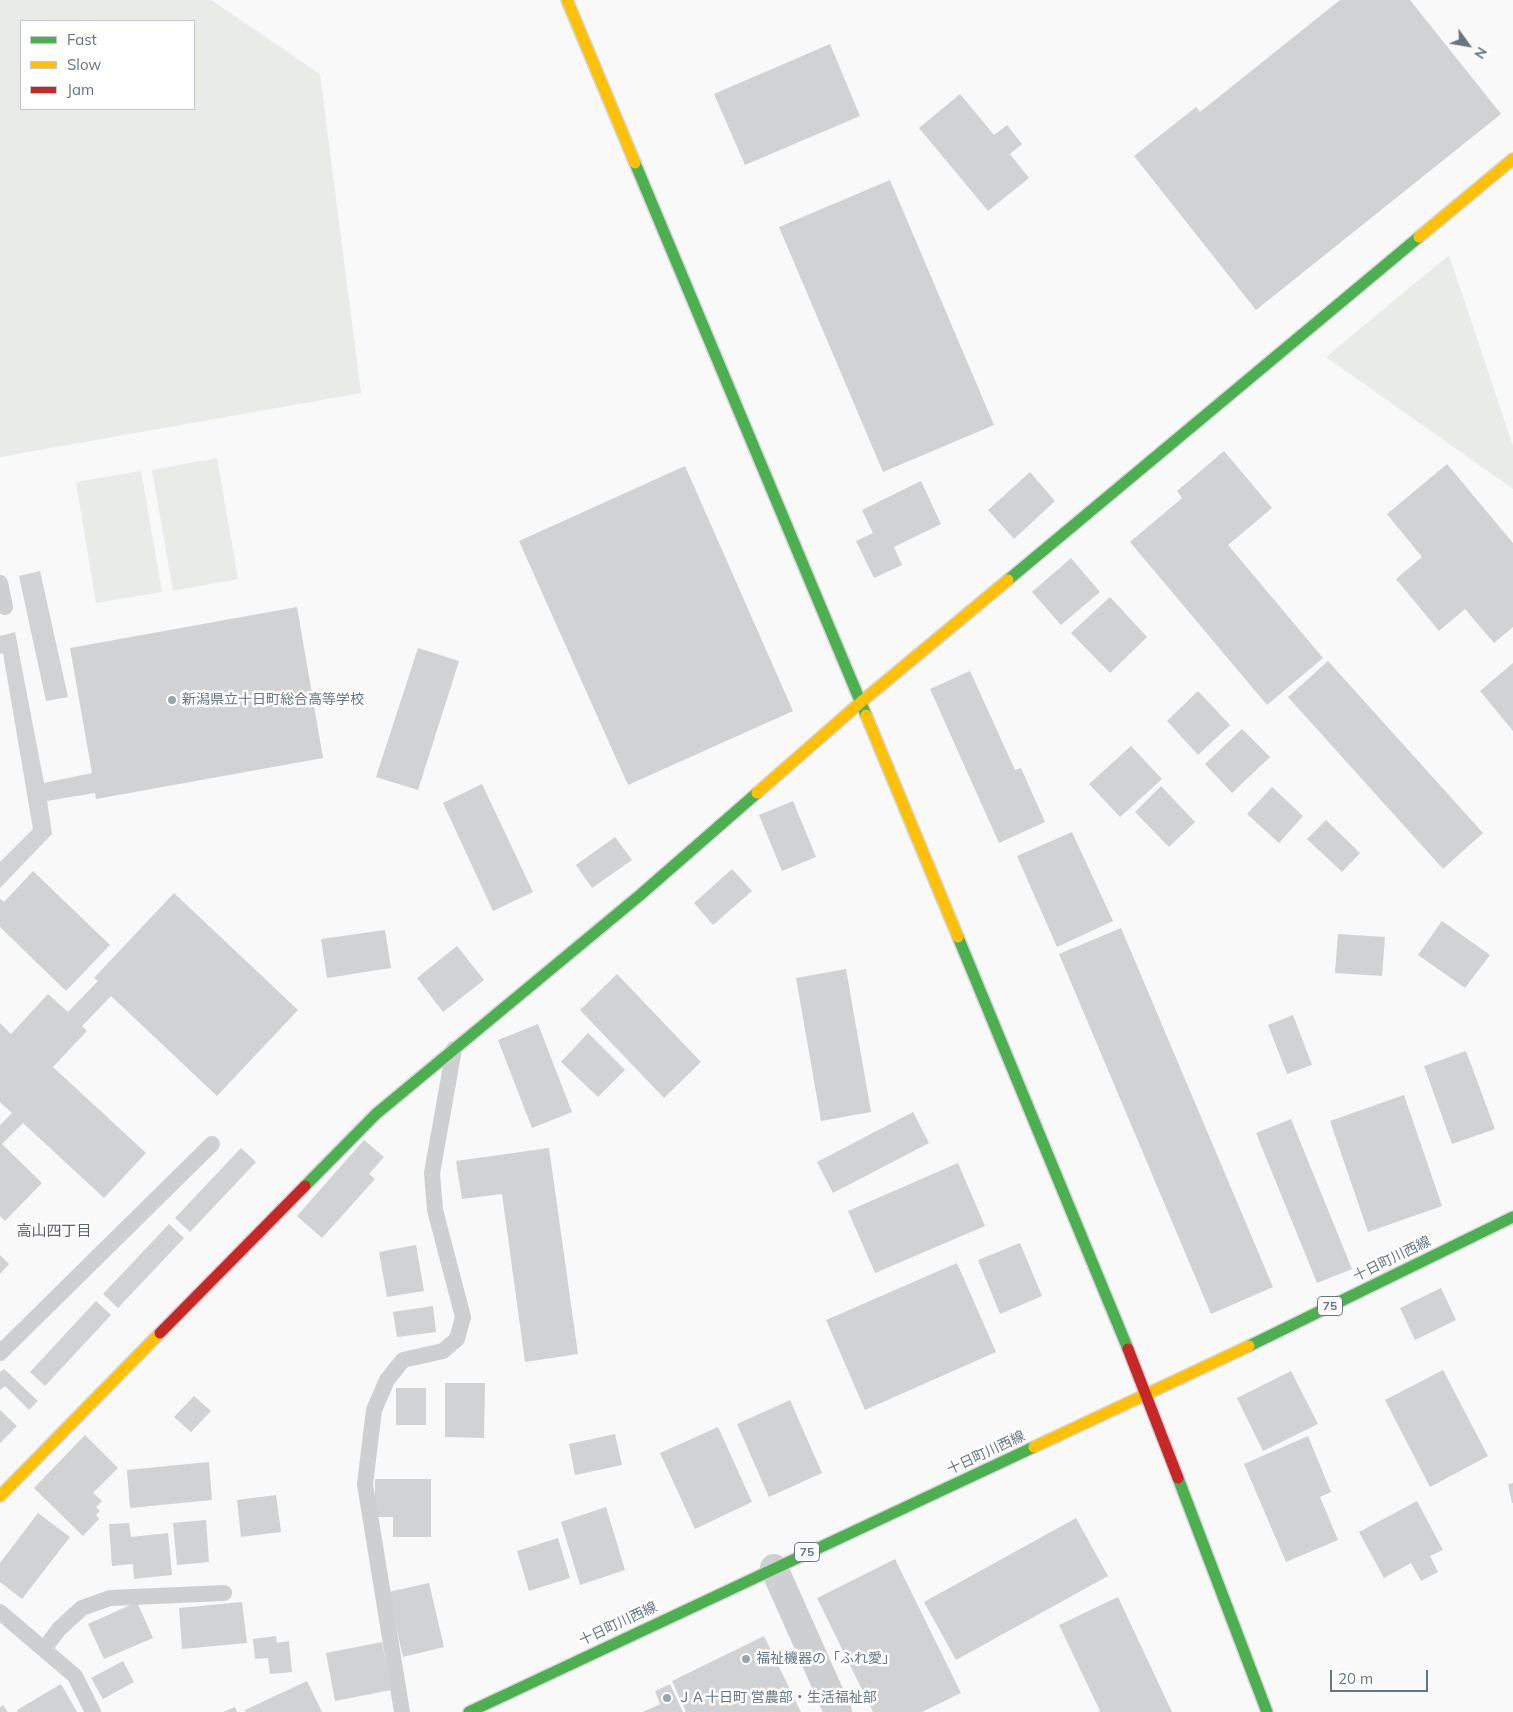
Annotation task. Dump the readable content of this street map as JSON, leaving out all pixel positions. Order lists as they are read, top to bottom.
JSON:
{
  "streets": {
    "street": ["十日町川西線", "75"]
  },
  "districts": ["高山四丁目"],
  "places": ["新潟県立十日町総合高等学校", "福祉機器の「ふれ愛」", "ＪＡ十日町 営農部・生活福祉部"],
  "legend": ["Fast", "Slow", "Jam"],
  "scale_bar": "20 m",
  "north": "bottom right"
}
